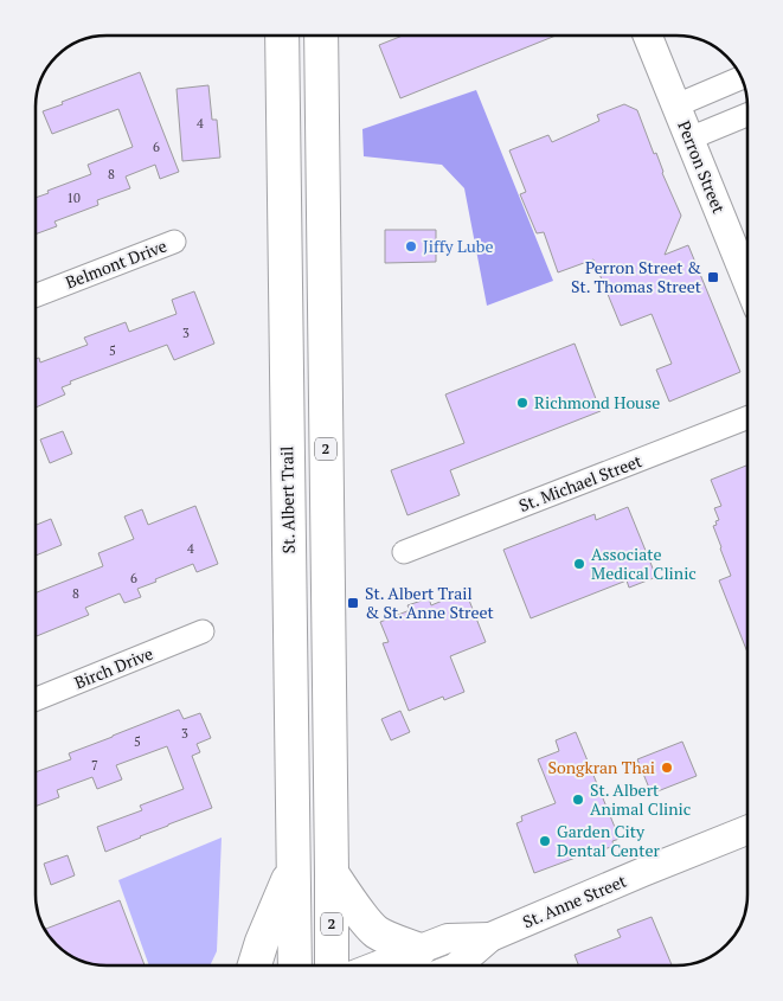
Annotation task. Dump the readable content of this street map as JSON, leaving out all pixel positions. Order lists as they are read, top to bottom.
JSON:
{
  "streets": {
    "main road": ["2", "St. Albert Trail"],
    "street": [
      "Perron Street",
      "Belmont Drive",
      "St. Michael Street",
      "Birch Drive",
      "St. Anne Street"
    ]
  },
  "places": {
    "other": [
      "Jiffy Lube",
      "Richmond House",
      "Associate Medical Clinic",
      "Songkran Thai",
      "St. Albert Animal Clinic",
      "Garden City Dental Center"
    ],
    "transit": ["Perron Street & St. Thomas Street", "St. Albert Trail & St. Anne Street"]
  },
  "house_numbers": [
    "4",
    "6",
    "8",
    "10",
    "3",
    "5",
    "4",
    "6",
    "8",
    "3",
    "5",
    "7"
  ]
}
